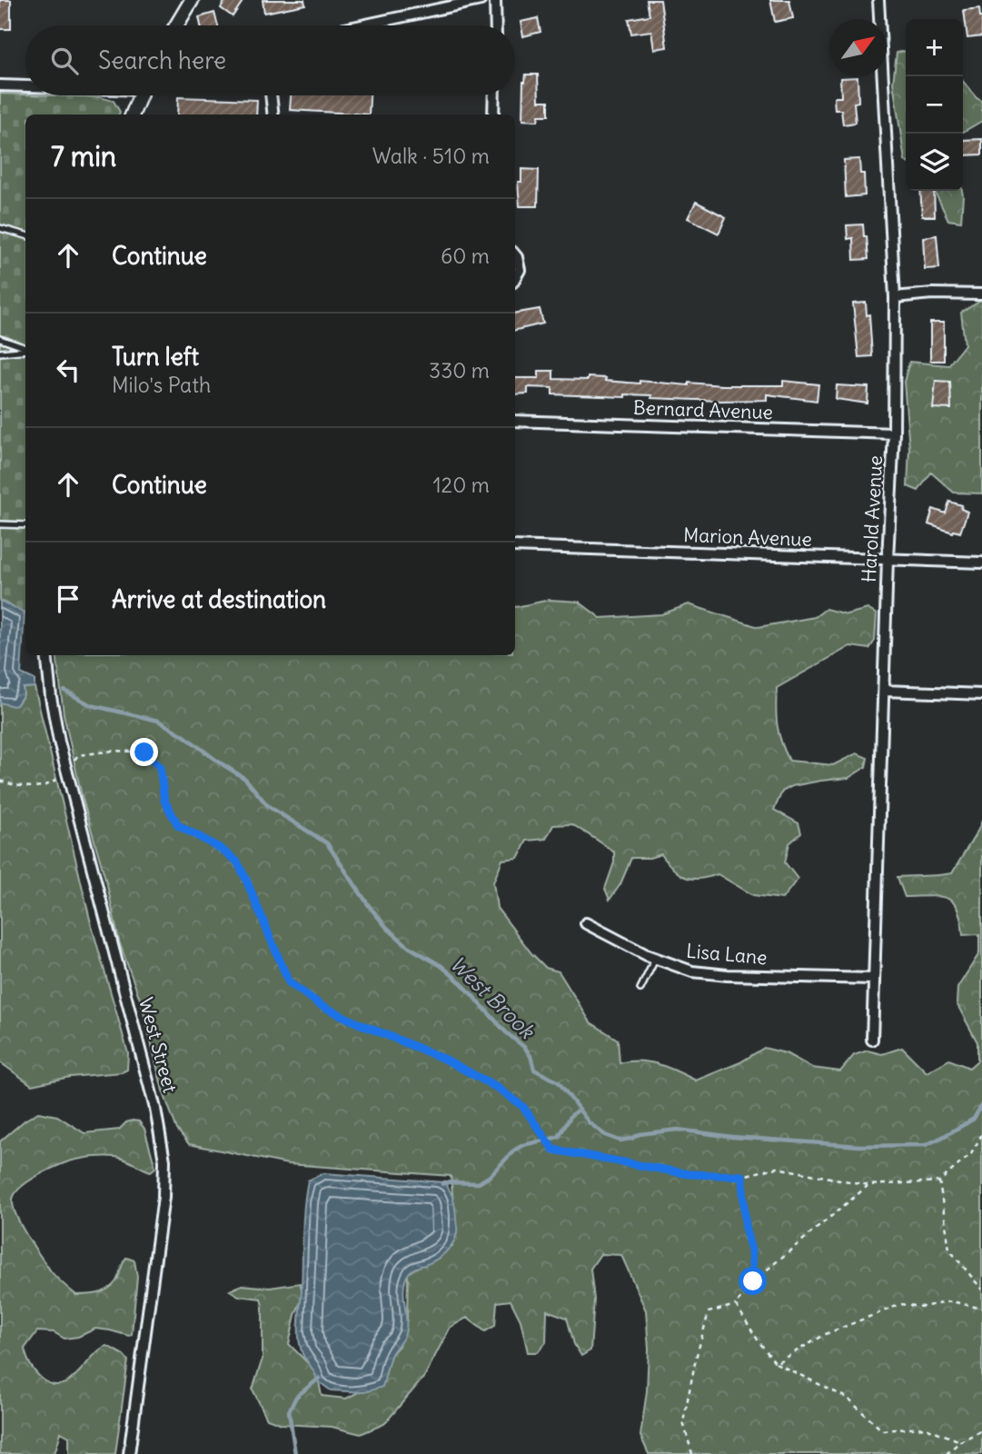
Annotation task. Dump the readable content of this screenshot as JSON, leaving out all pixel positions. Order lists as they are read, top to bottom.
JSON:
{
  "streets": {
    "street": [
      "Bernard Avenue",
      "Harold Avenue",
      "Marion Avenue",
      "Lisa Lane",
      "West Street"
    ]
  },
  "crossings": [
    ["Bernard Avenue", "Harold Avenue"],
    ["Harold Avenue", "Marion Avenue"],
    ["Harold Avenue", "Lisa Lane"]
  ],
  "water": ["West Brook"],
  "north": "top right",
  "page": {
    "map_buttons": ["+", "−"],
    "search": "Search here",
    "heading": ["7 min", "Walk · 510 m"],
    "list": [
      ["Continue", "60 m"],
      ["Turn left", "Milo's Path", "330 m"],
      ["Continue", "120 m"],
      "Arrive at destination"
    ]
  }
}
